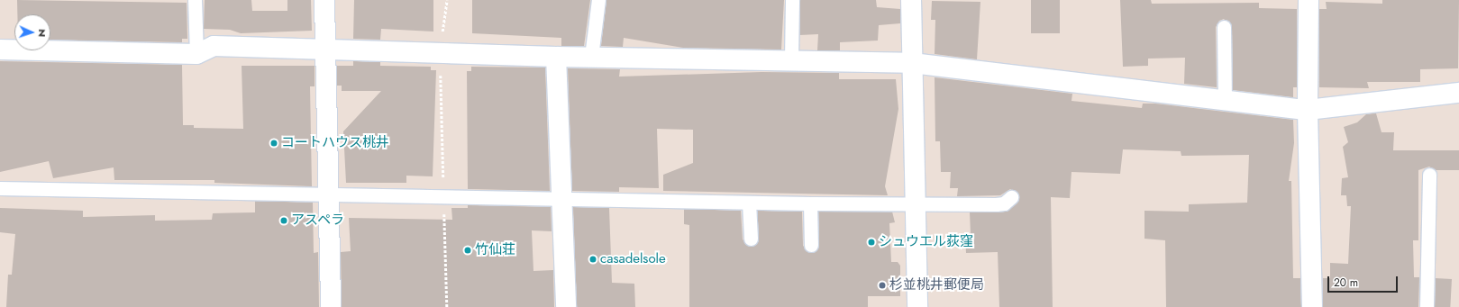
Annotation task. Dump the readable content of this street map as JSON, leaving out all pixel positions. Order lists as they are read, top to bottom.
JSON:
{
  "places": [
    "コートハウス桃井",
    "アスペラ",
    "シュウエル荻窪",
    "竹仙荘",
    "casadelsole",
    "杉並桃井郵便局"
  ],
  "scale_bar": "20 m",
  "north": "right"
}
